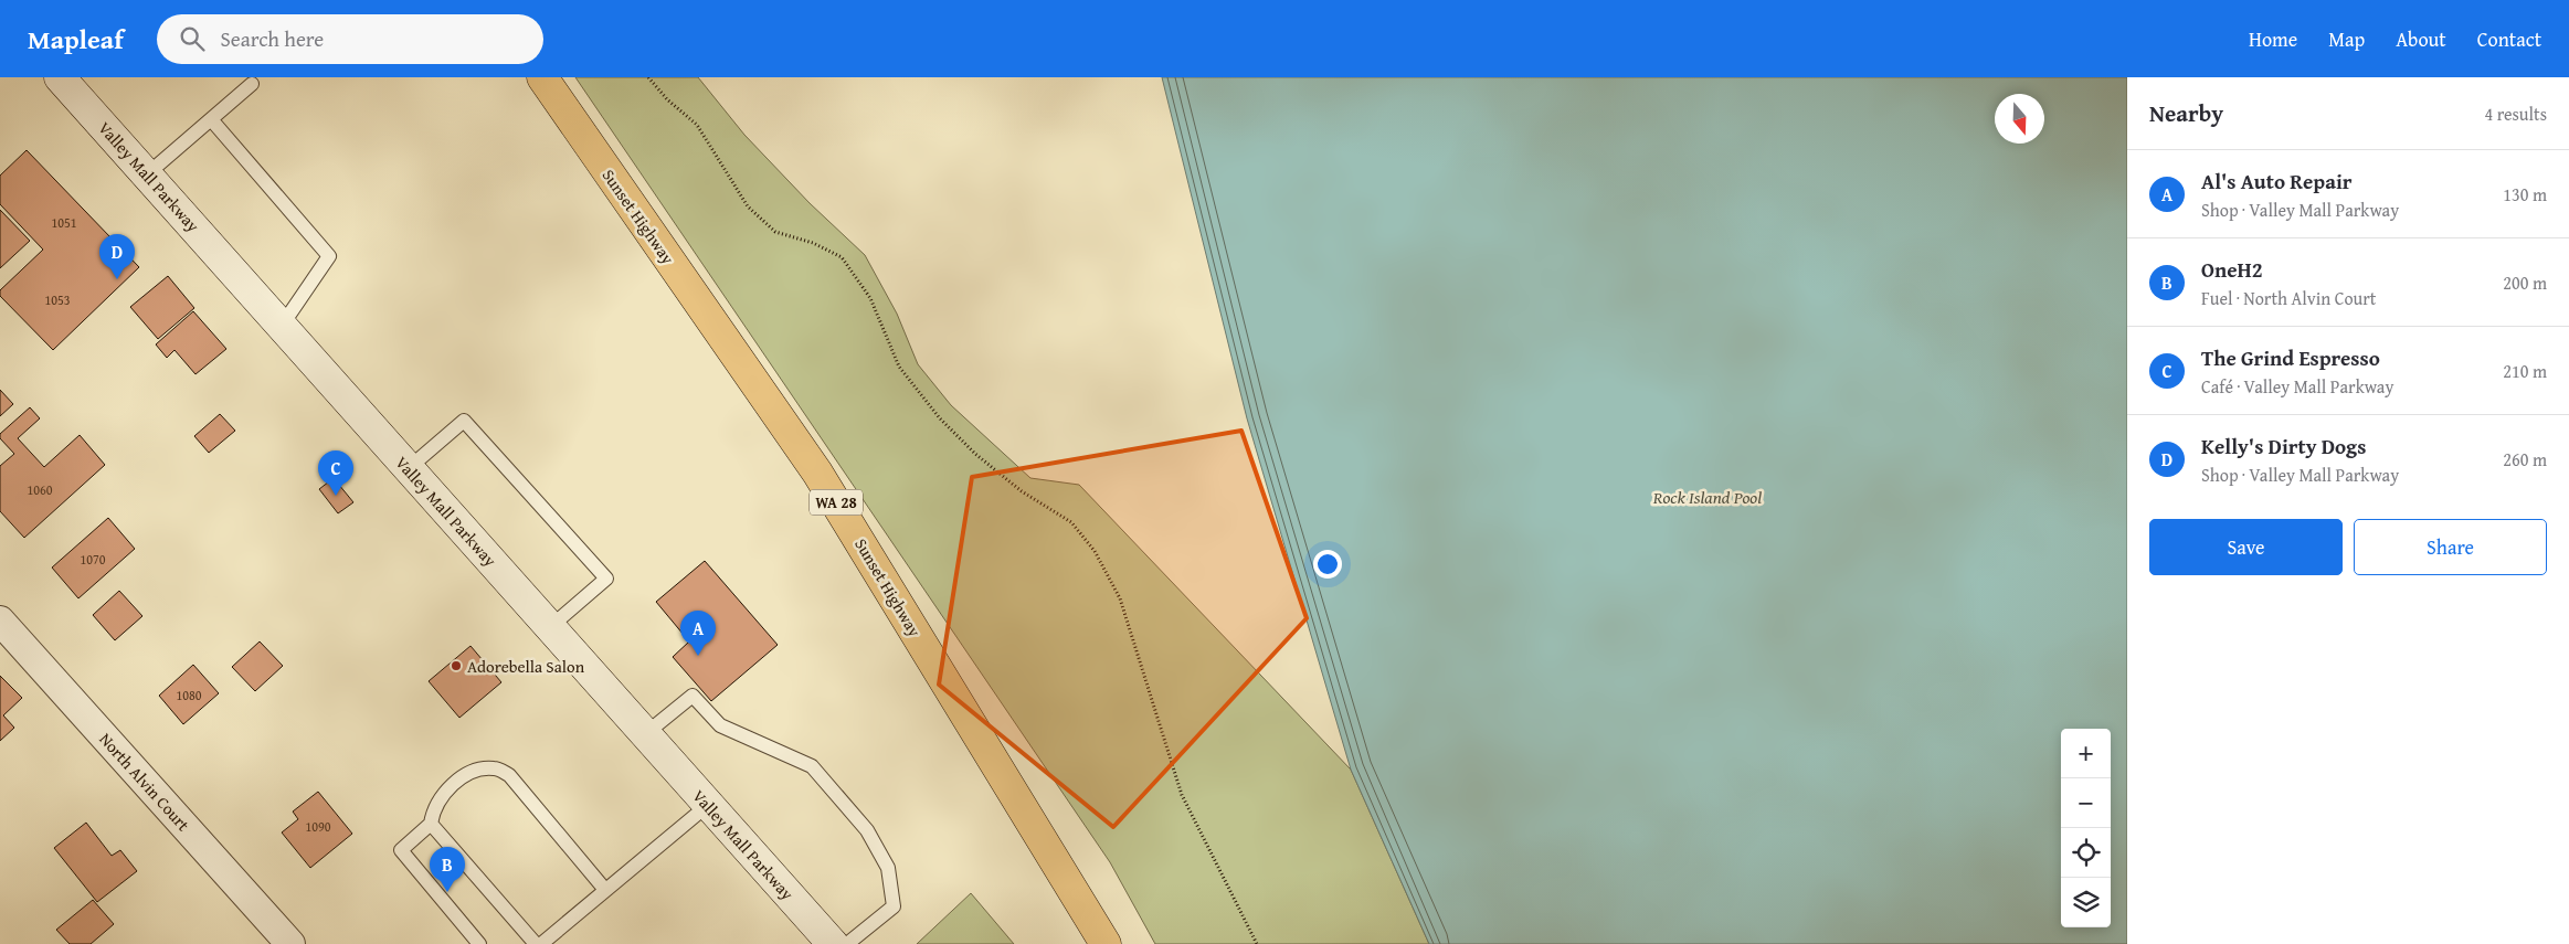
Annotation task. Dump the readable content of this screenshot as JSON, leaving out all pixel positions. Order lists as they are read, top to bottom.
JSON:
{
  "streets": {
    "highway": ["Sunset Highway", "WA 28"],
    "main road": ["Valley Mall Parkway"],
    "street": ["North Alvin Court"]
  },
  "water": ["Rock Island Pool"],
  "places": ["Adorebella Salon"],
  "house_numbers": [
    "1051",
    "1053",
    "1060",
    "1070",
    "1080",
    "1090"
  ],
  "north": "bottom",
  "page": {
    "header": "Mapleaf",
    "search": "Search here",
    "nav": [
      "Home",
      "Map",
      "About",
      "Contact"
    ],
    "heading": ["Nearby", "4 results"],
    "list": [
      {
        "mark": "A",
        "name": "Al's Auto Repair",
        "note": "Shop · Valley Mall Parkway",
        "value": "130 m"
      },
      {
        "mark": "B",
        "name": "OneH2",
        "note": "Fuel · North Alvin Court",
        "value": "200 m"
      },
      {
        "mark": "C",
        "name": "The Grind Espresso",
        "note": "Café · Valley Mall Parkway",
        "value": "210 m"
      },
      {
        "mark": "D",
        "name": "Kelly's Dirty Dogs",
        "note": "Shop · Valley Mall Parkway",
        "value": "260 m"
      }
    ],
    "pins": [
      "D",
      "C",
      "A",
      "B"
    ],
    "buttons": ["Save", "Share"],
    "map_buttons": ["+", "−"]
  }
}
